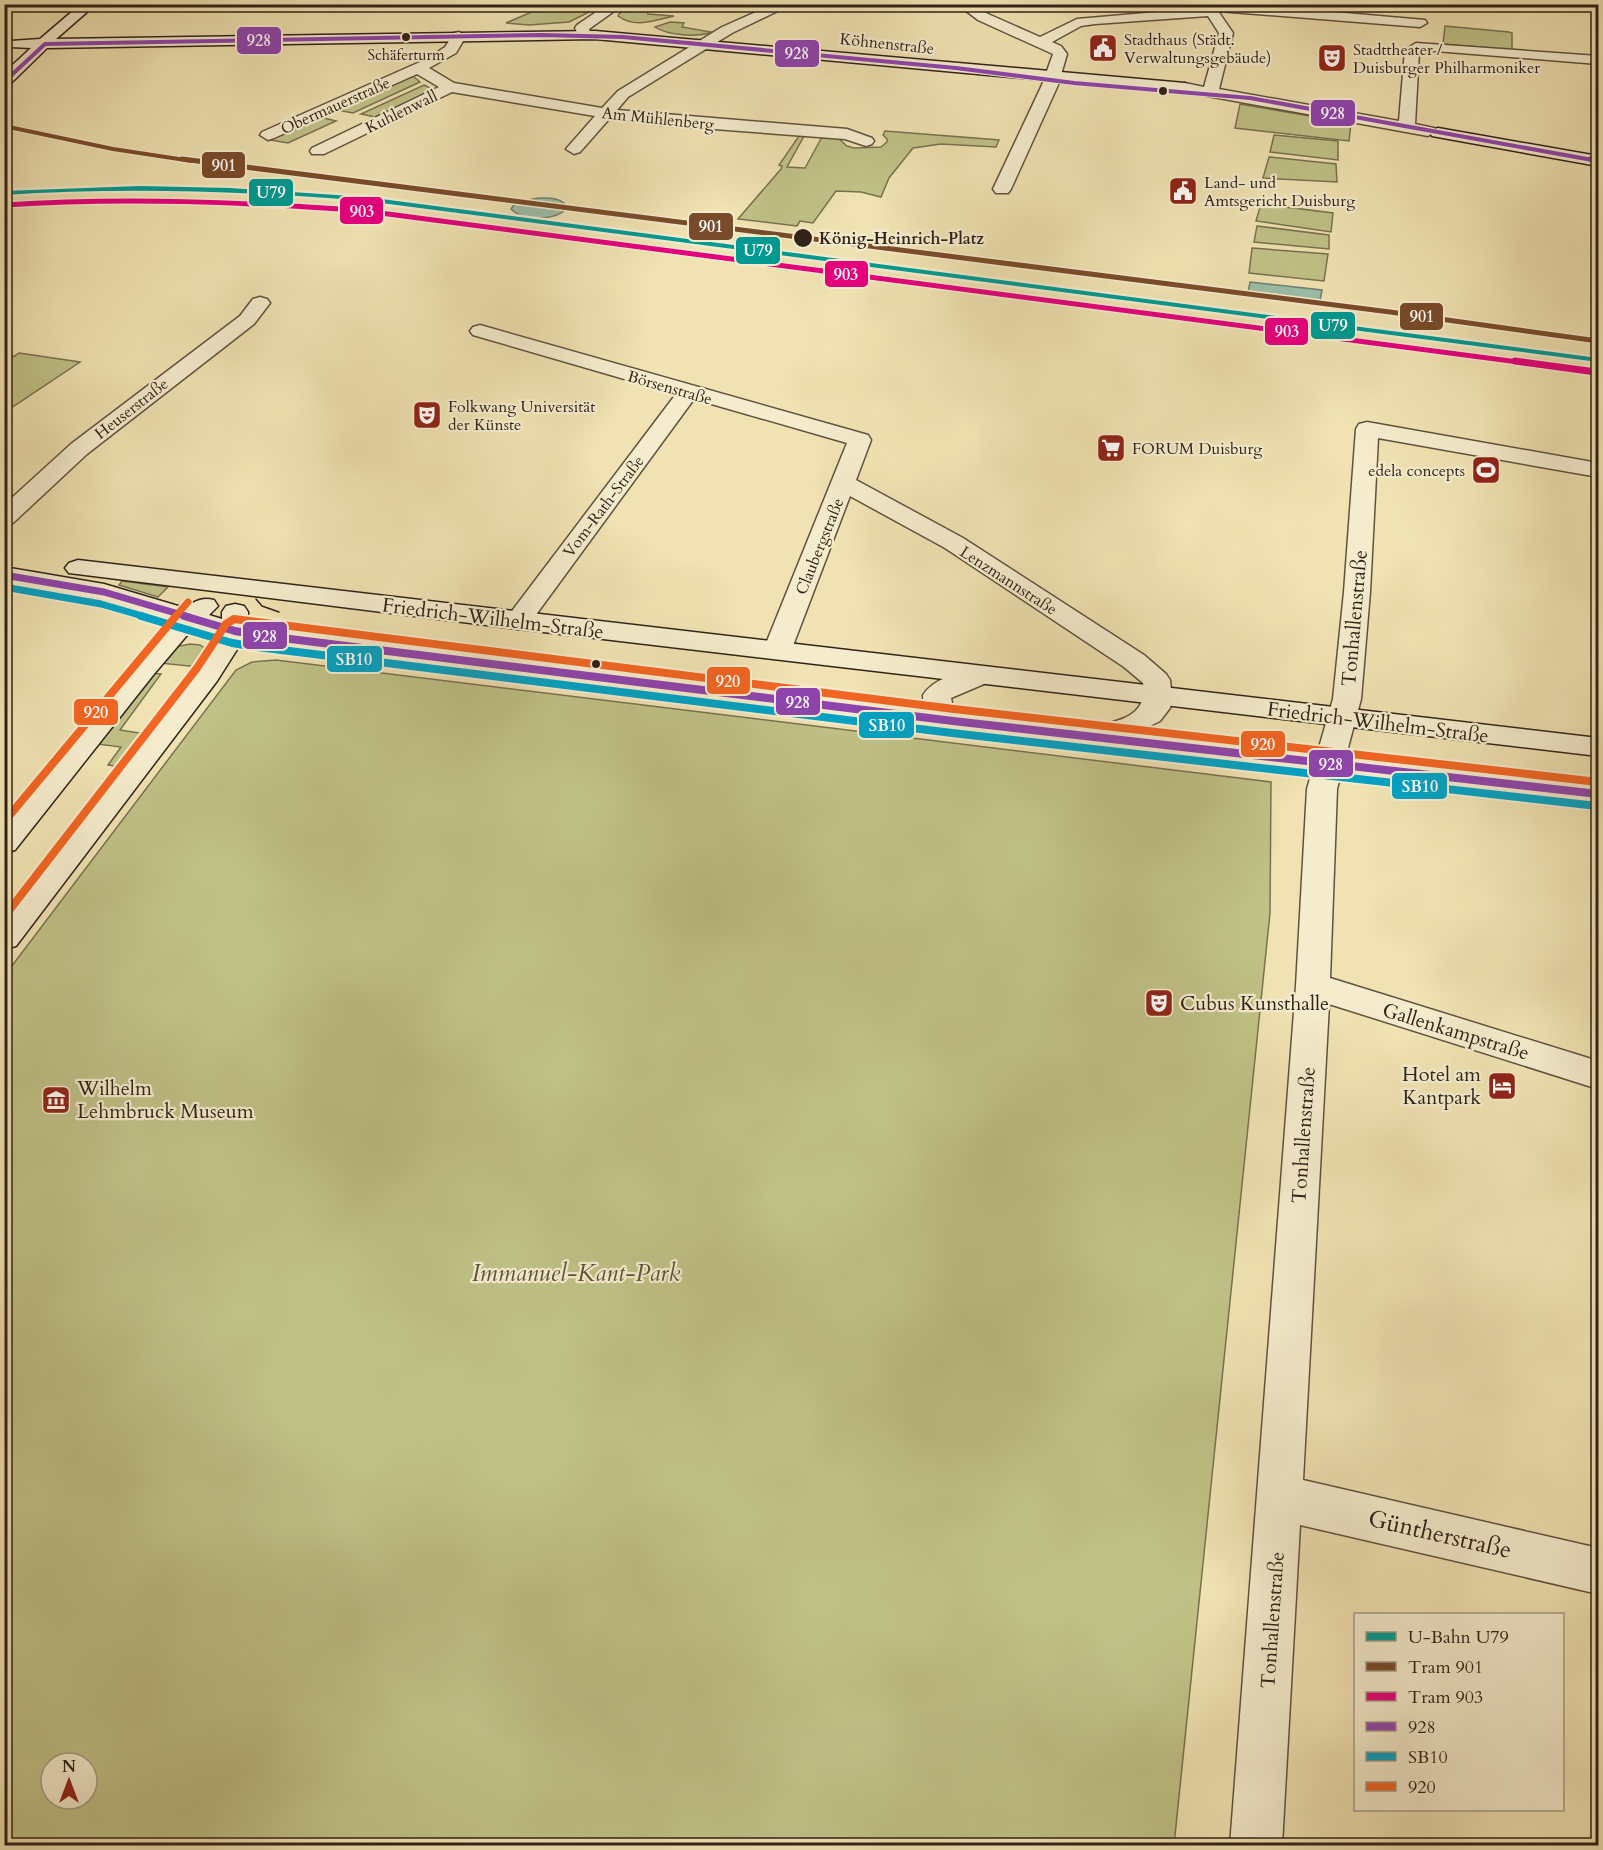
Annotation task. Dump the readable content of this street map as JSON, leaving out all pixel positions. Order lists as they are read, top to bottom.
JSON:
{
  "streets": {
    "street": [
      "Köhnenstraße",
      "Obermauerstraße",
      "Kuhlenwall",
      "Am Mühlenberg",
      "Börsenstraße",
      "Heuserstraße",
      "Vom-Rath-Straße",
      "Claubergstraße",
      "Lenzmannstraße",
      "Friedrich-Wilhelm-Straße",
      "Tonhallenstraße",
      "Gallenkampstraße",
      "Güntherstraße"
    ]
  },
  "crossings": [
    ["Köhnenstraße", "Obermauerstraße"],
    ["Obermauerstraße", "Kuhlenwall"],
    ["Kuhlenwall", "Am Mühlenberg"],
    ["Börsenstraße", "Vom-Rath-Straße"],
    ["Börsenstraße", "Claubergstraße"],
    ["Vom-Rath-Straße", "Friedrich-Wilhelm-Straße"],
    ["Claubergstraße", "Lenzmannstraße"],
    ["Claubergstraße", "Friedrich-Wilhelm-Straße"],
    ["Lenzmannstraße", "Friedrich-Wilhelm-Straße"],
    ["Friedrich-Wilhelm-Straße", "Tonhallenstraße"],
    ["Tonhallenstraße", "Gallenkampstraße"],
    ["Tonhallenstraße", "Güntherstraße"]
  ],
  "parks": ["Immanuel-Kant-Park"],
  "places": {
    "other": ["Schäferturm", "König-Heinrich-Platz"],
    "public building": ["Stadthaus (Städt. Verwaltungsgebäude)", "Land- und Amtsgericht Duisburg"],
    "theatre": ["Stadttheater / Duisburger Philharmoniker", "Folkwang Universität der Künste", "Cubus Kunsthalle"],
    "supermarket": ["FORUM Duisburg"],
    "sports": ["edela concepts"],
    "hotel": ["Hotel am Kantpark"],
    "museum": ["Wilhelm Lehmbruck Museum"]
  },
  "lines": [
    "transit line 928",
    "tram line 901",
    "metro line U79",
    "tram line 903",
    "transit line SB10",
    "transit line 920"
  ],
  "legend": [
    "U-Bahn U79",
    "Tram 901",
    "Tram 903",
    "928",
    "SB10",
    "920"
  ],
  "north": "top"
}
